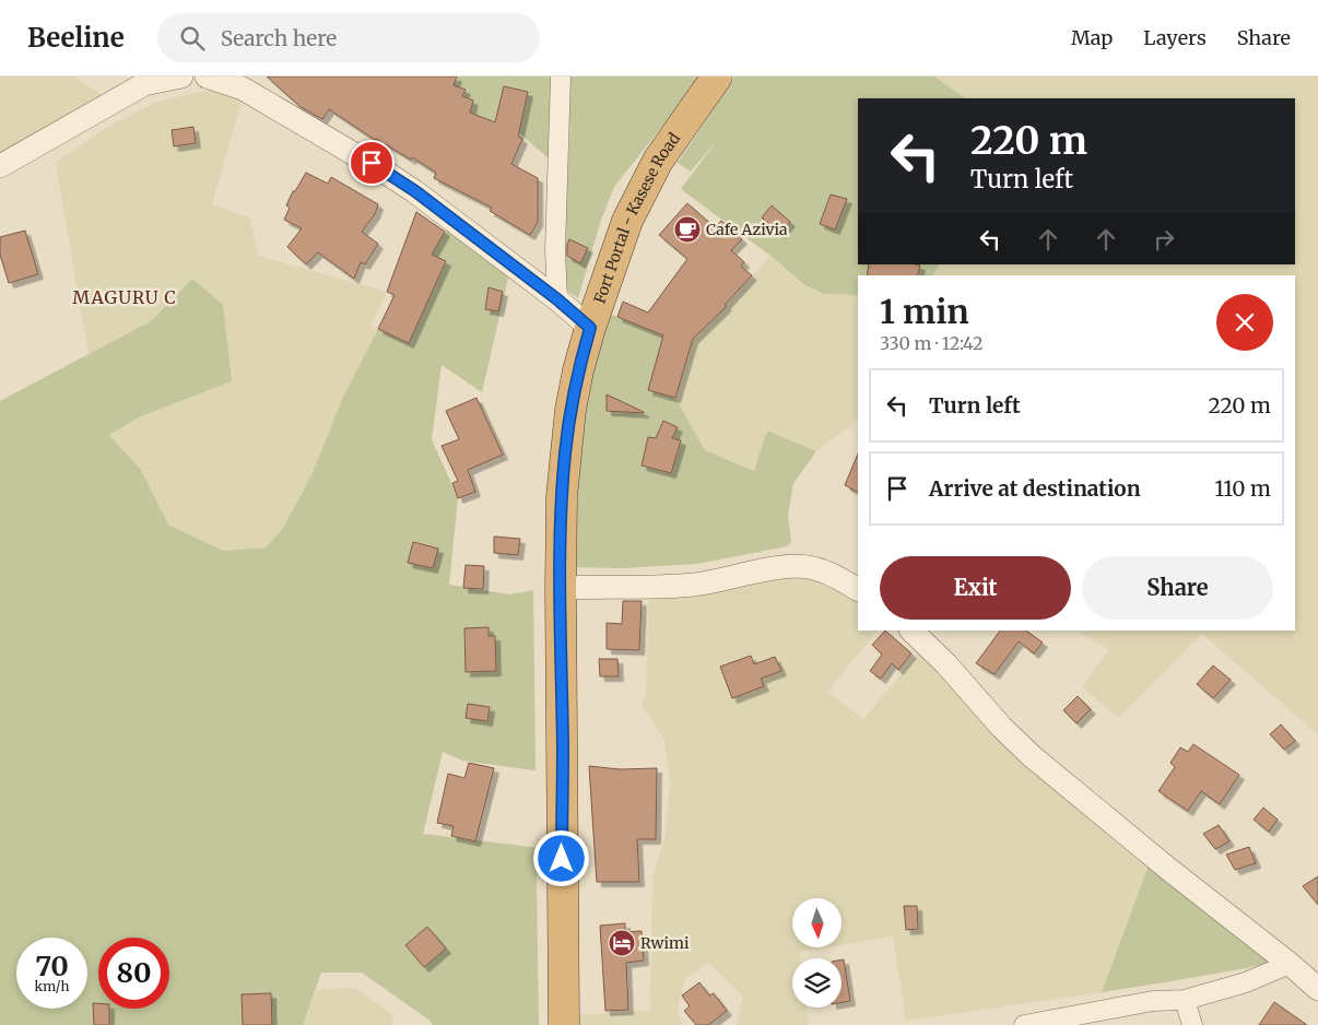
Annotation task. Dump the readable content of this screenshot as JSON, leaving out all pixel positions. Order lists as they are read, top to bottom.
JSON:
{
  "streets": {
    "highway": ["Fort Portal - Kasese Road"]
  },
  "districts": ["MAGURU C"],
  "places": {
    "cafe": ["Cafe Azivia"],
    "hotel": ["Rwimi"]
  },
  "north": "bottom",
  "page": {
    "header": "Beeline",
    "search": "Search here",
    "nav": ["Map", "Layers", "Share"],
    "turn": ["220 m", "Turn left"],
    "heading": ["1 min", "330 m · 12:42"],
    "list": [
      {
        "name": "Turn left",
        "value": "220 m"
      },
      {
        "name": "Arrive at destination",
        "value": "110 m"
      }
    ],
    "buttons": ["Exit", "Share"],
    "speed": "70 km/h",
    "limit": "80"
  }
}
